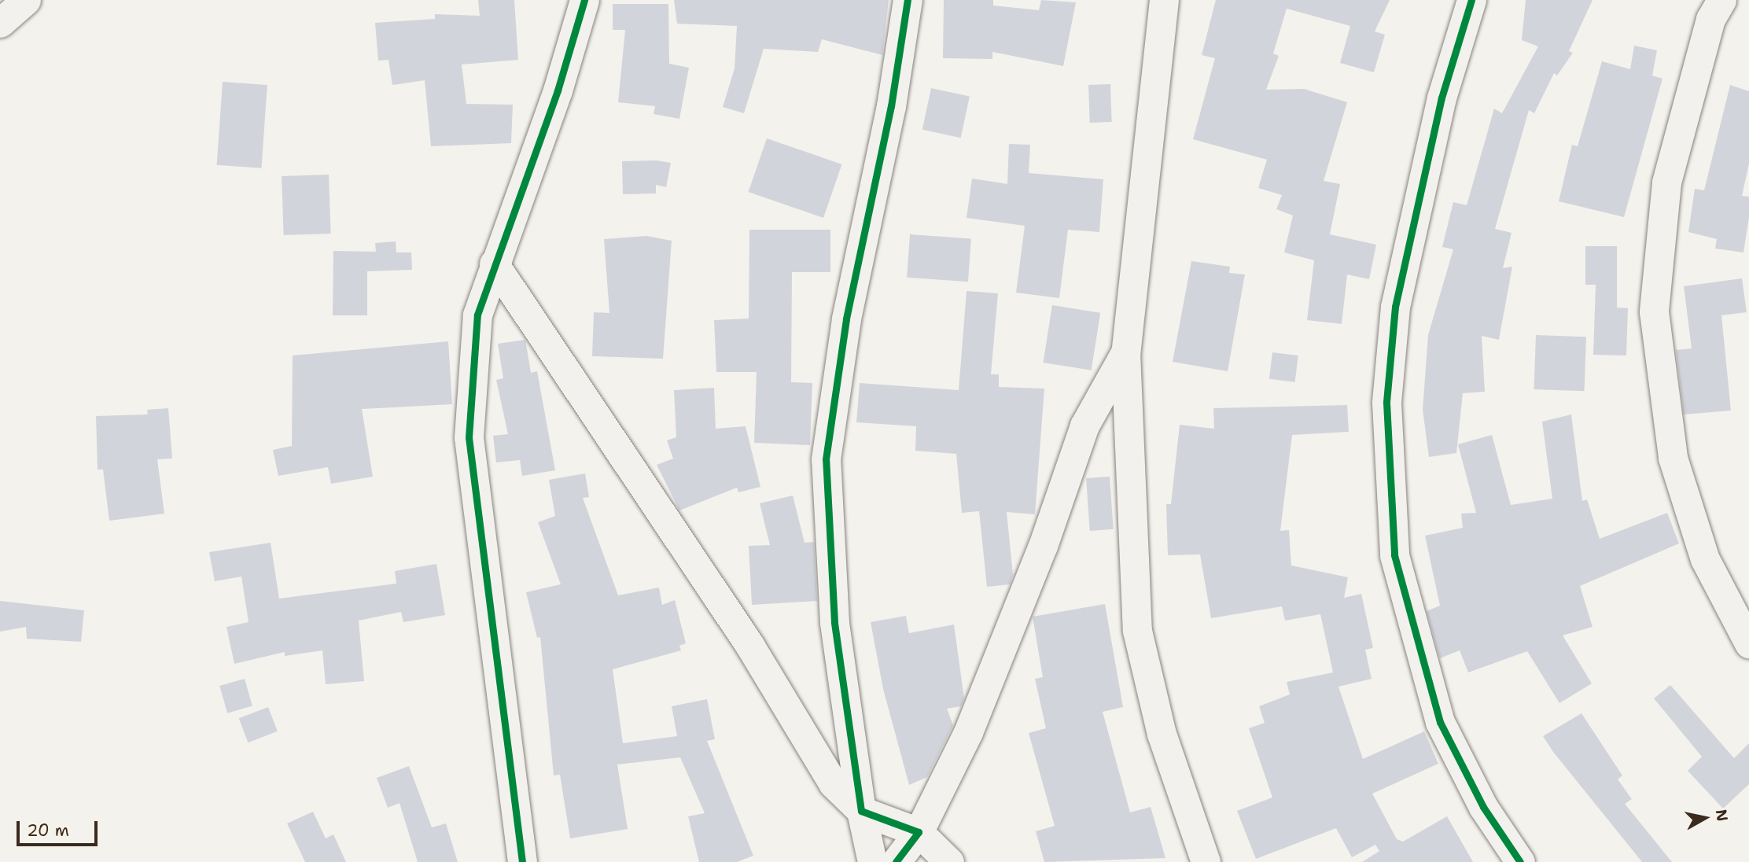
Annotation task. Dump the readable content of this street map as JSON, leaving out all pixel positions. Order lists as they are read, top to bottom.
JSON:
{
  "scale_bar": "20 m",
  "north": "right"
}
